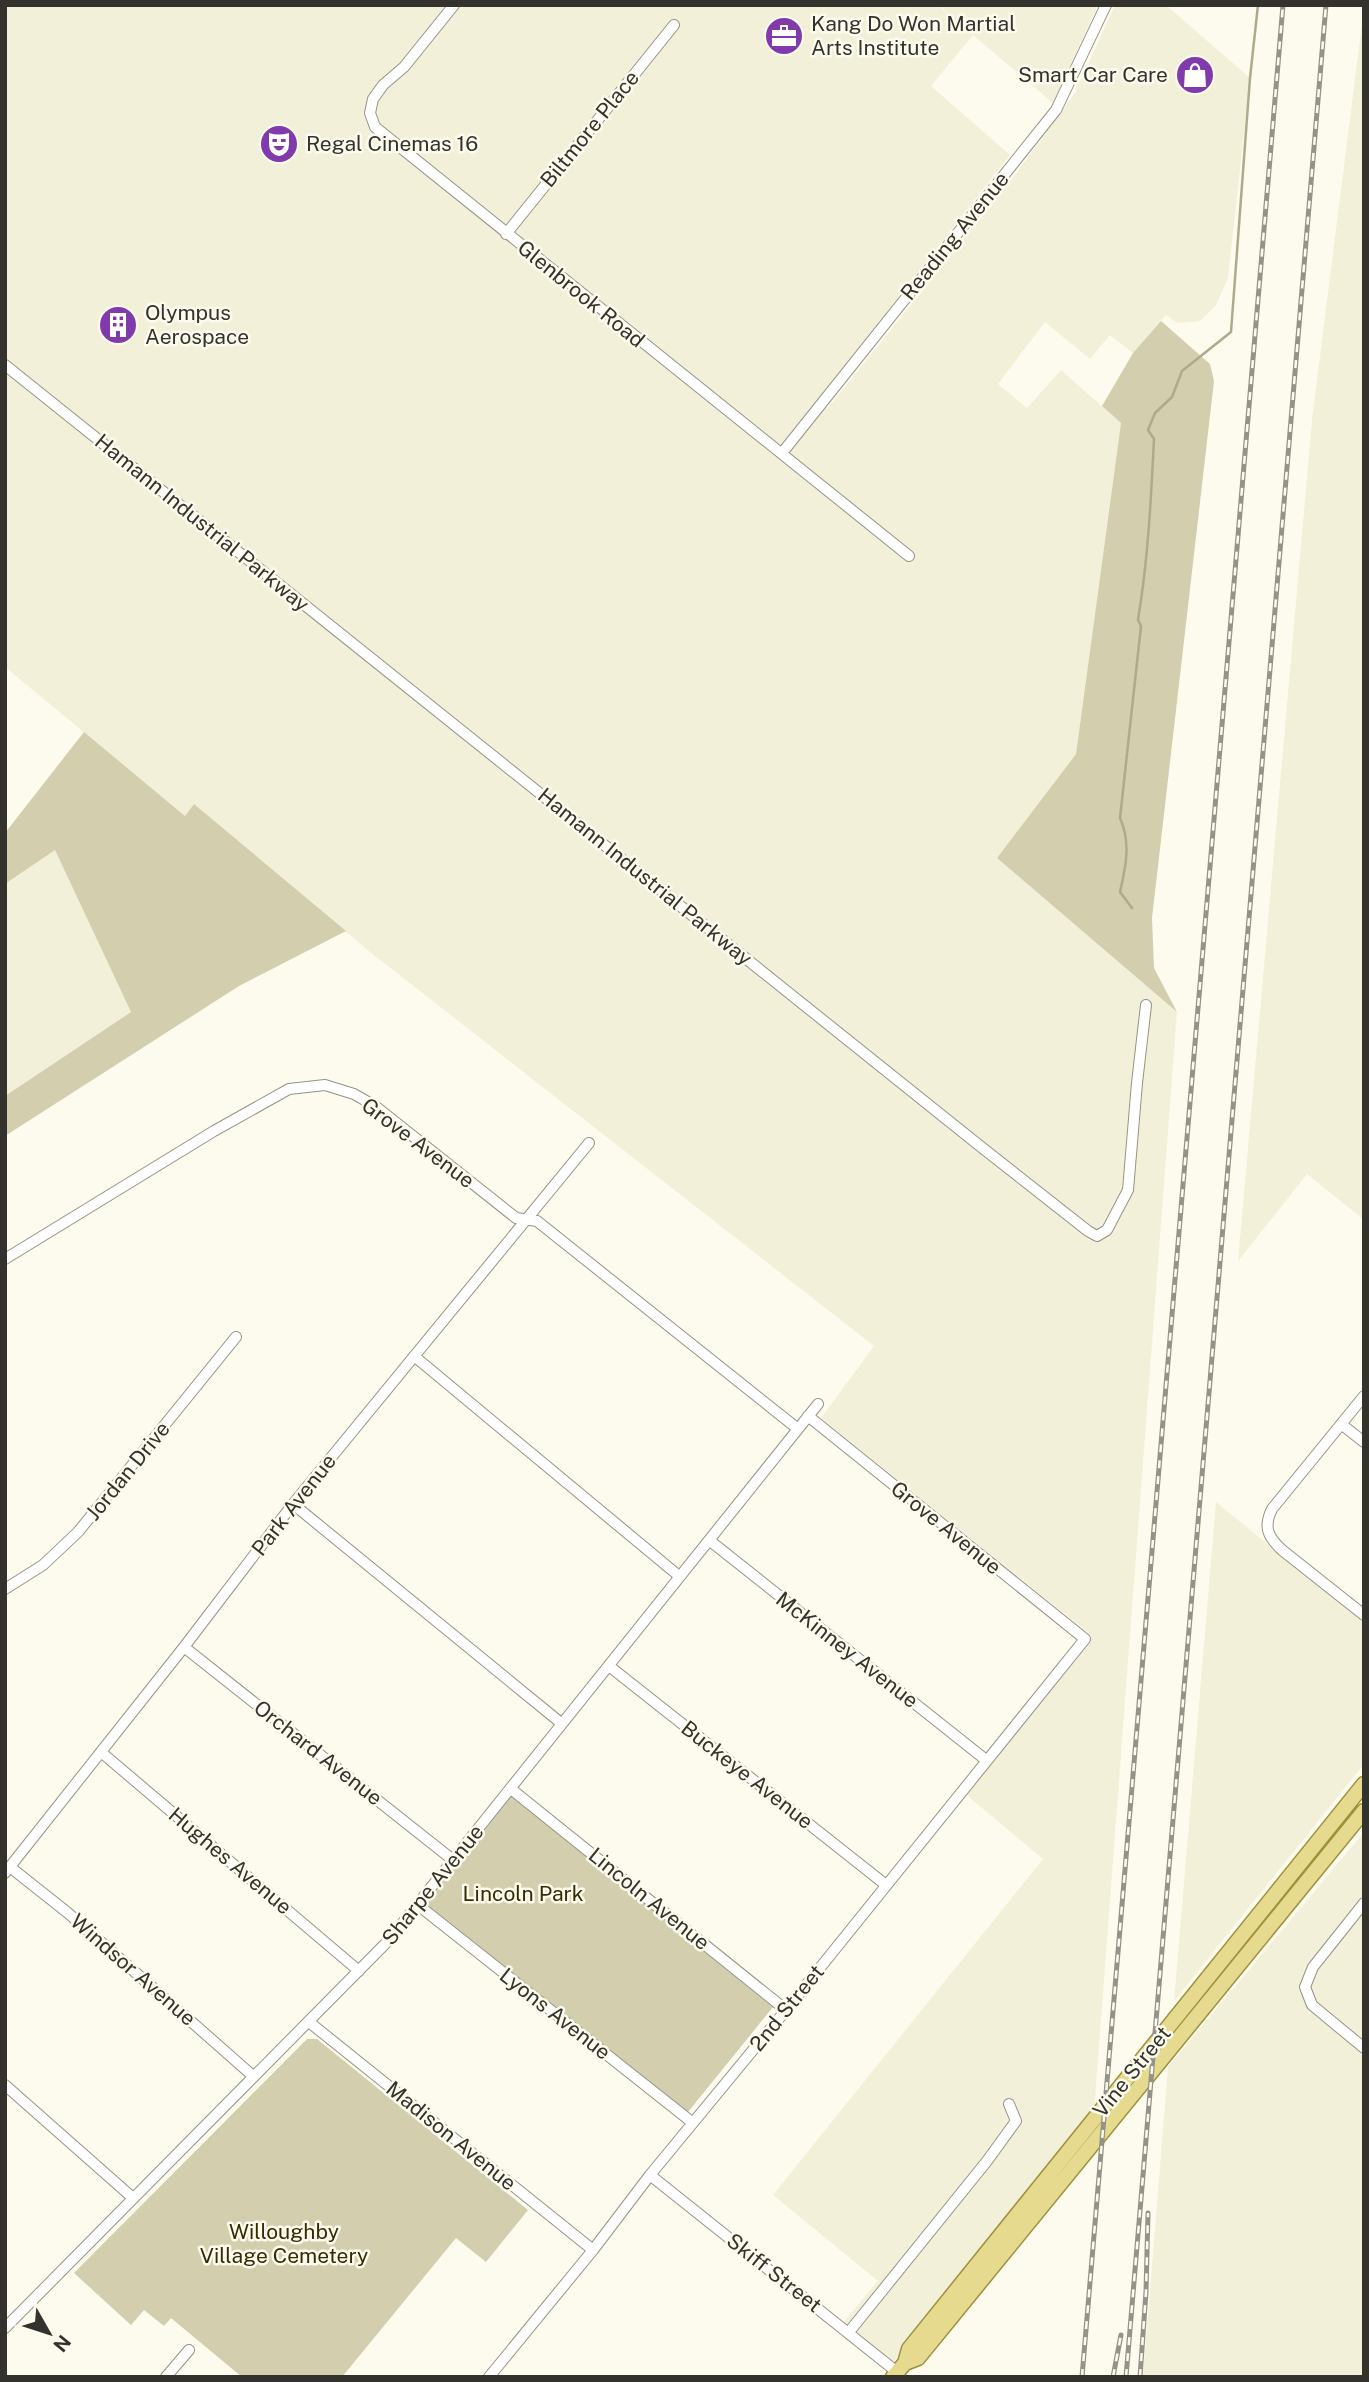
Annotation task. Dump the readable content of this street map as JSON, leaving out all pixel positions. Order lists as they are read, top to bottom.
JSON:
{
  "streets": {
    "main road": ["Vine Street"],
    "street": [
      "Biltmore Place",
      "Reading Avenue",
      "Glenbrook Road",
      "Hamann Industrial Parkway",
      "Grove Avenue",
      "Jordan Drive",
      "Park Avenue",
      "McKinney Avenue",
      "Orchard Avenue",
      "Buckeye Avenue",
      "Hughes Avenue",
      "Sharpe Avenue",
      "Lincoln Avenue",
      "Windsor Avenue",
      "2nd Street",
      "Lyons Avenue",
      "Madison Avenue",
      "Skiff Street"
    ]
  },
  "crossings": [
    ["Biltmore Place", "Glenbrook Road"],
    ["Reading Avenue", "Glenbrook Road"],
    ["Grove Avenue", "Park Avenue"],
    ["Grove Avenue", "Sharpe Avenue"],
    ["Grove Avenue", "2nd Street"],
    ["Park Avenue", "Orchard Avenue"],
    ["Park Avenue", "Hughes Avenue"],
    ["Park Avenue", "Windsor Avenue"],
    ["McKinney Avenue", "Sharpe Avenue"],
    ["McKinney Avenue", "2nd Street"],
    ["Orchard Avenue", "Sharpe Avenue"],
    ["Buckeye Avenue", "Sharpe Avenue"],
    ["Buckeye Avenue", "2nd Street"],
    ["Hughes Avenue", "Sharpe Avenue"],
    ["Sharpe Avenue", "Lincoln Avenue"],
    ["Sharpe Avenue", "Windsor Avenue"],
    ["Sharpe Avenue", "Lyons Avenue"],
    ["Sharpe Avenue", "Madison Avenue"],
    ["Lincoln Avenue", "2nd Street"],
    ["2nd Street", "Lyons Avenue"],
    ["2nd Street", "Madison Avenue"],
    ["2nd Street", "Skiff Street"],
    ["Vine Street", "Skiff Street"]
  ],
  "parks": ["Lincoln Park", "Willoughby Village Cemetery"],
  "places": {
    "office": ["Kang Do Won Martial Arts Institute"],
    "shop": ["Smart Car Care"],
    "theatre": ["Regal Cinemas 16"],
    "building": ["Olympus Aerospace"]
  },
  "north": "bottom right"
}
